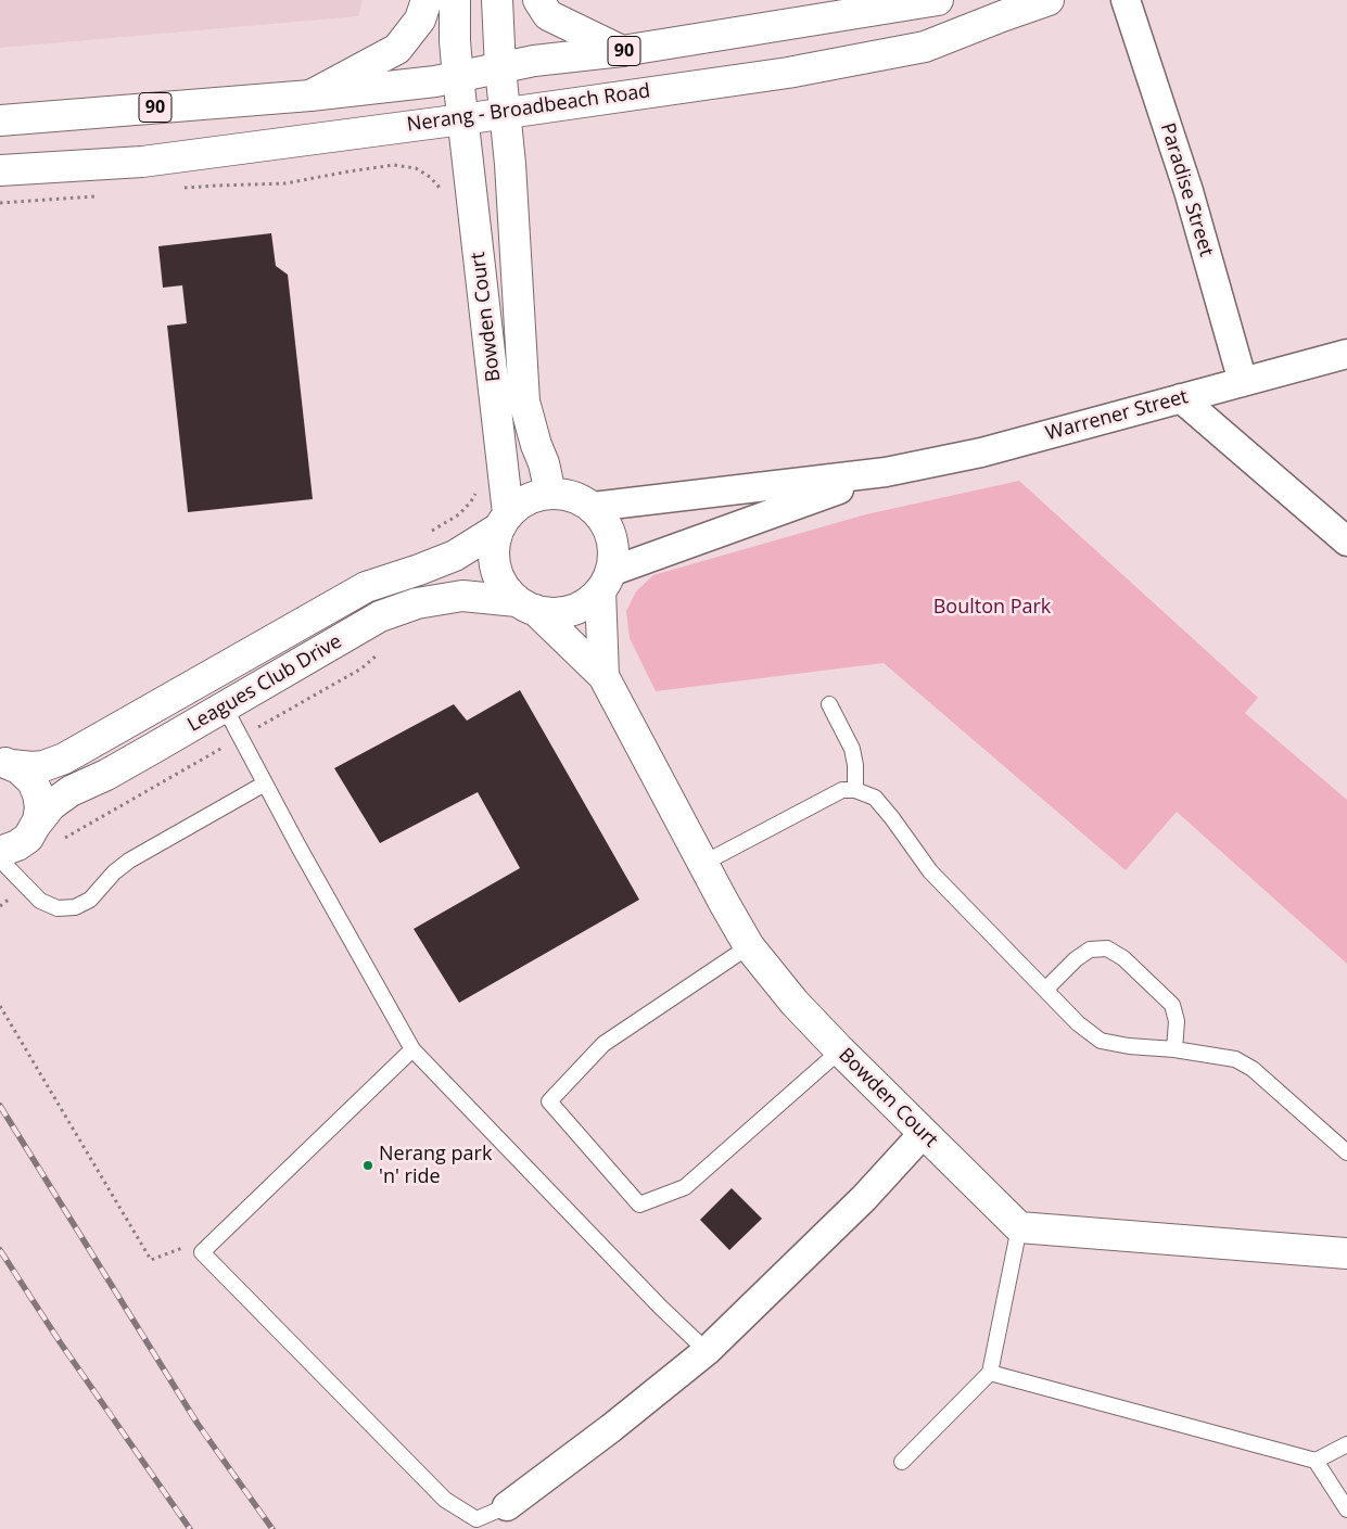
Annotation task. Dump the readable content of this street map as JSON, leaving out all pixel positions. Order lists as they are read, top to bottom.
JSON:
{
  "streets": {
    "street": [
      "90",
      "Nerang - Broadbeach Road",
      "Paradise Street",
      "Bowden Court",
      "Warrener Street",
      "Leagues Club Drive"
    ]
  },
  "crossings": [
    ["Nerang - Broadbeach Road", "Bowden Court"],
    ["Paradise Street", "Warrener Street"],
    ["Bowden Court", "Warrener Street"],
    ["Bowden Court", "Leagues Club Drive"],
    ["Warrener Street", "Leagues Club Drive"]
  ],
  "parks": ["Boulton Park"],
  "places": ["Nerang park 'n' ride"]
}
